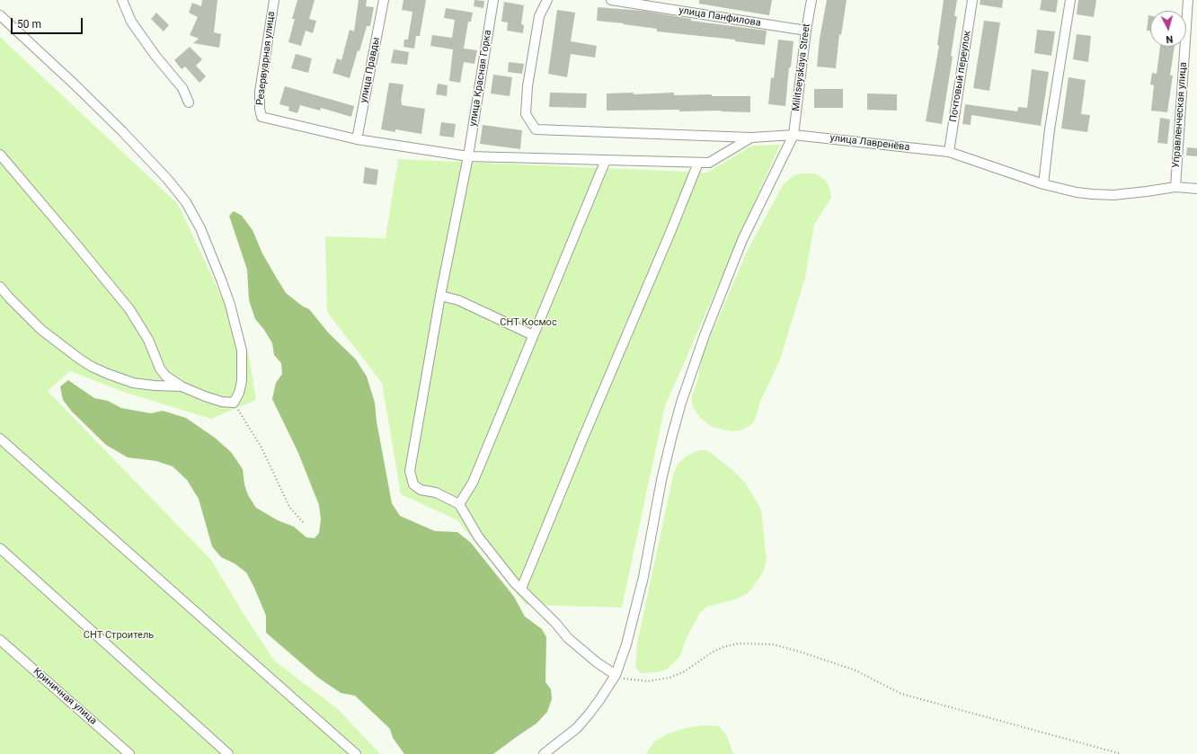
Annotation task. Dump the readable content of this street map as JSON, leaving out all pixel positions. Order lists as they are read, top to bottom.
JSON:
{
  "streets": {
    "street": [
      "улица Панфилова",
      "Резервуарная улица",
      "Militseyskaya Street",
      "улица Правды",
      "Почтовый переулок",
      "улица Красная Горка",
      "Управленческая улица",
      "улица Лавренёва",
      "Криничная улица"
    ]
  },
  "crossings": [
    ["улица Панфилова", "Militseyskaya Street"],
    ["Резервуарная улица", "улица Правды"],
    ["Militseyskaya Street", "улица Лавренёва"],
    ["Почтовый переулок", "улица Лавренёва"],
    ["Управленческая улица", "улица Лавренёва"]
  ],
  "parks": ["СНТ Космос", "СНТ Строитель"],
  "scale_bar": "50 m",
  "north": "bottom"
}
